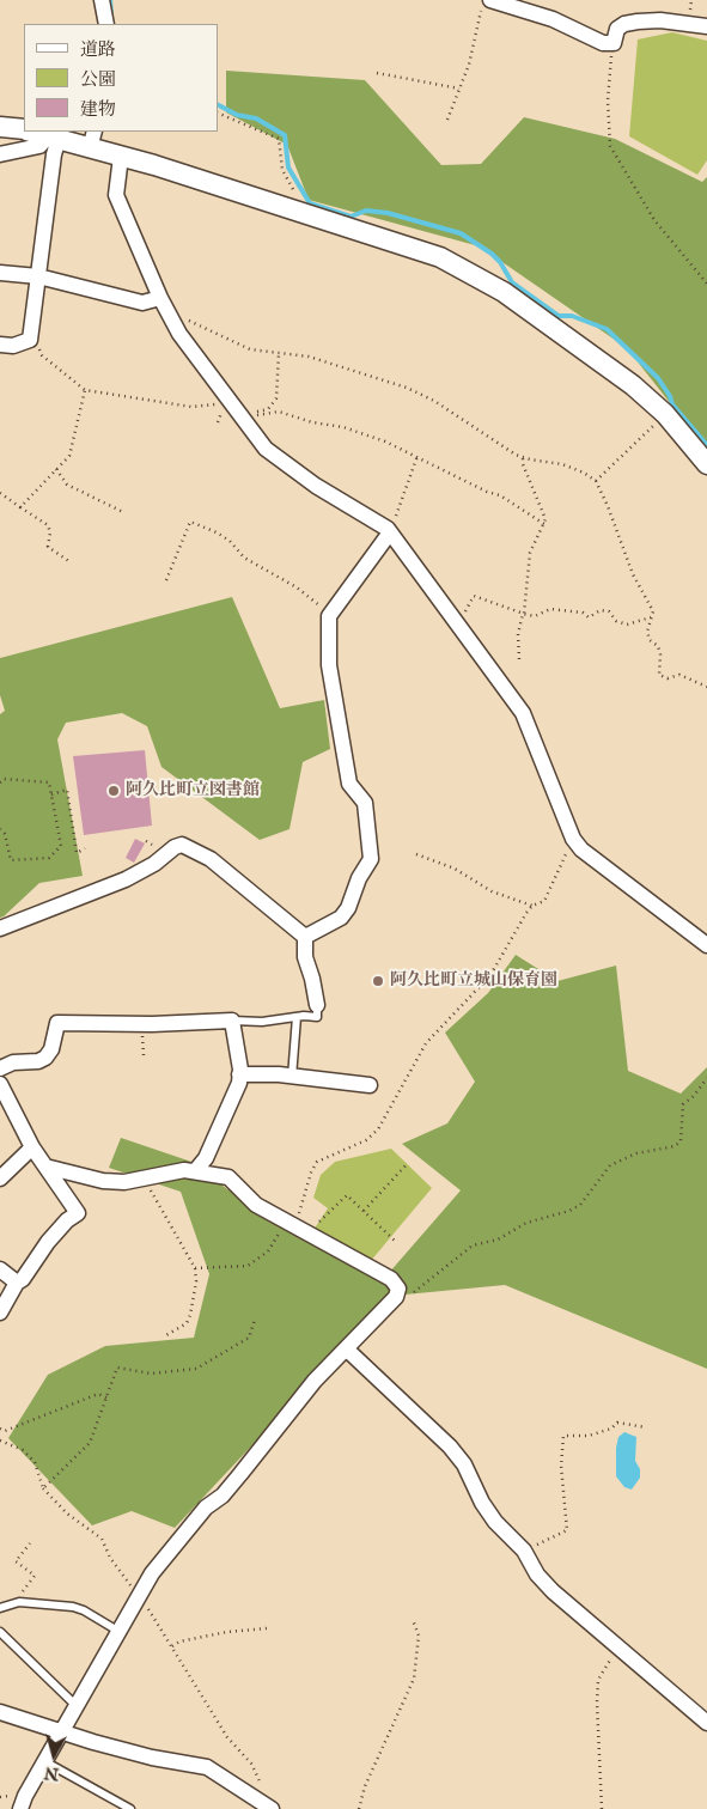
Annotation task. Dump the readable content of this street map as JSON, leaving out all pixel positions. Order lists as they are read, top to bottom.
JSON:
{
  "places": ["阿久比町立図書館", "阿久比町立城山保育園"],
  "legend": ["道路", "公園", "建物"],
  "north": "bottom"
}
